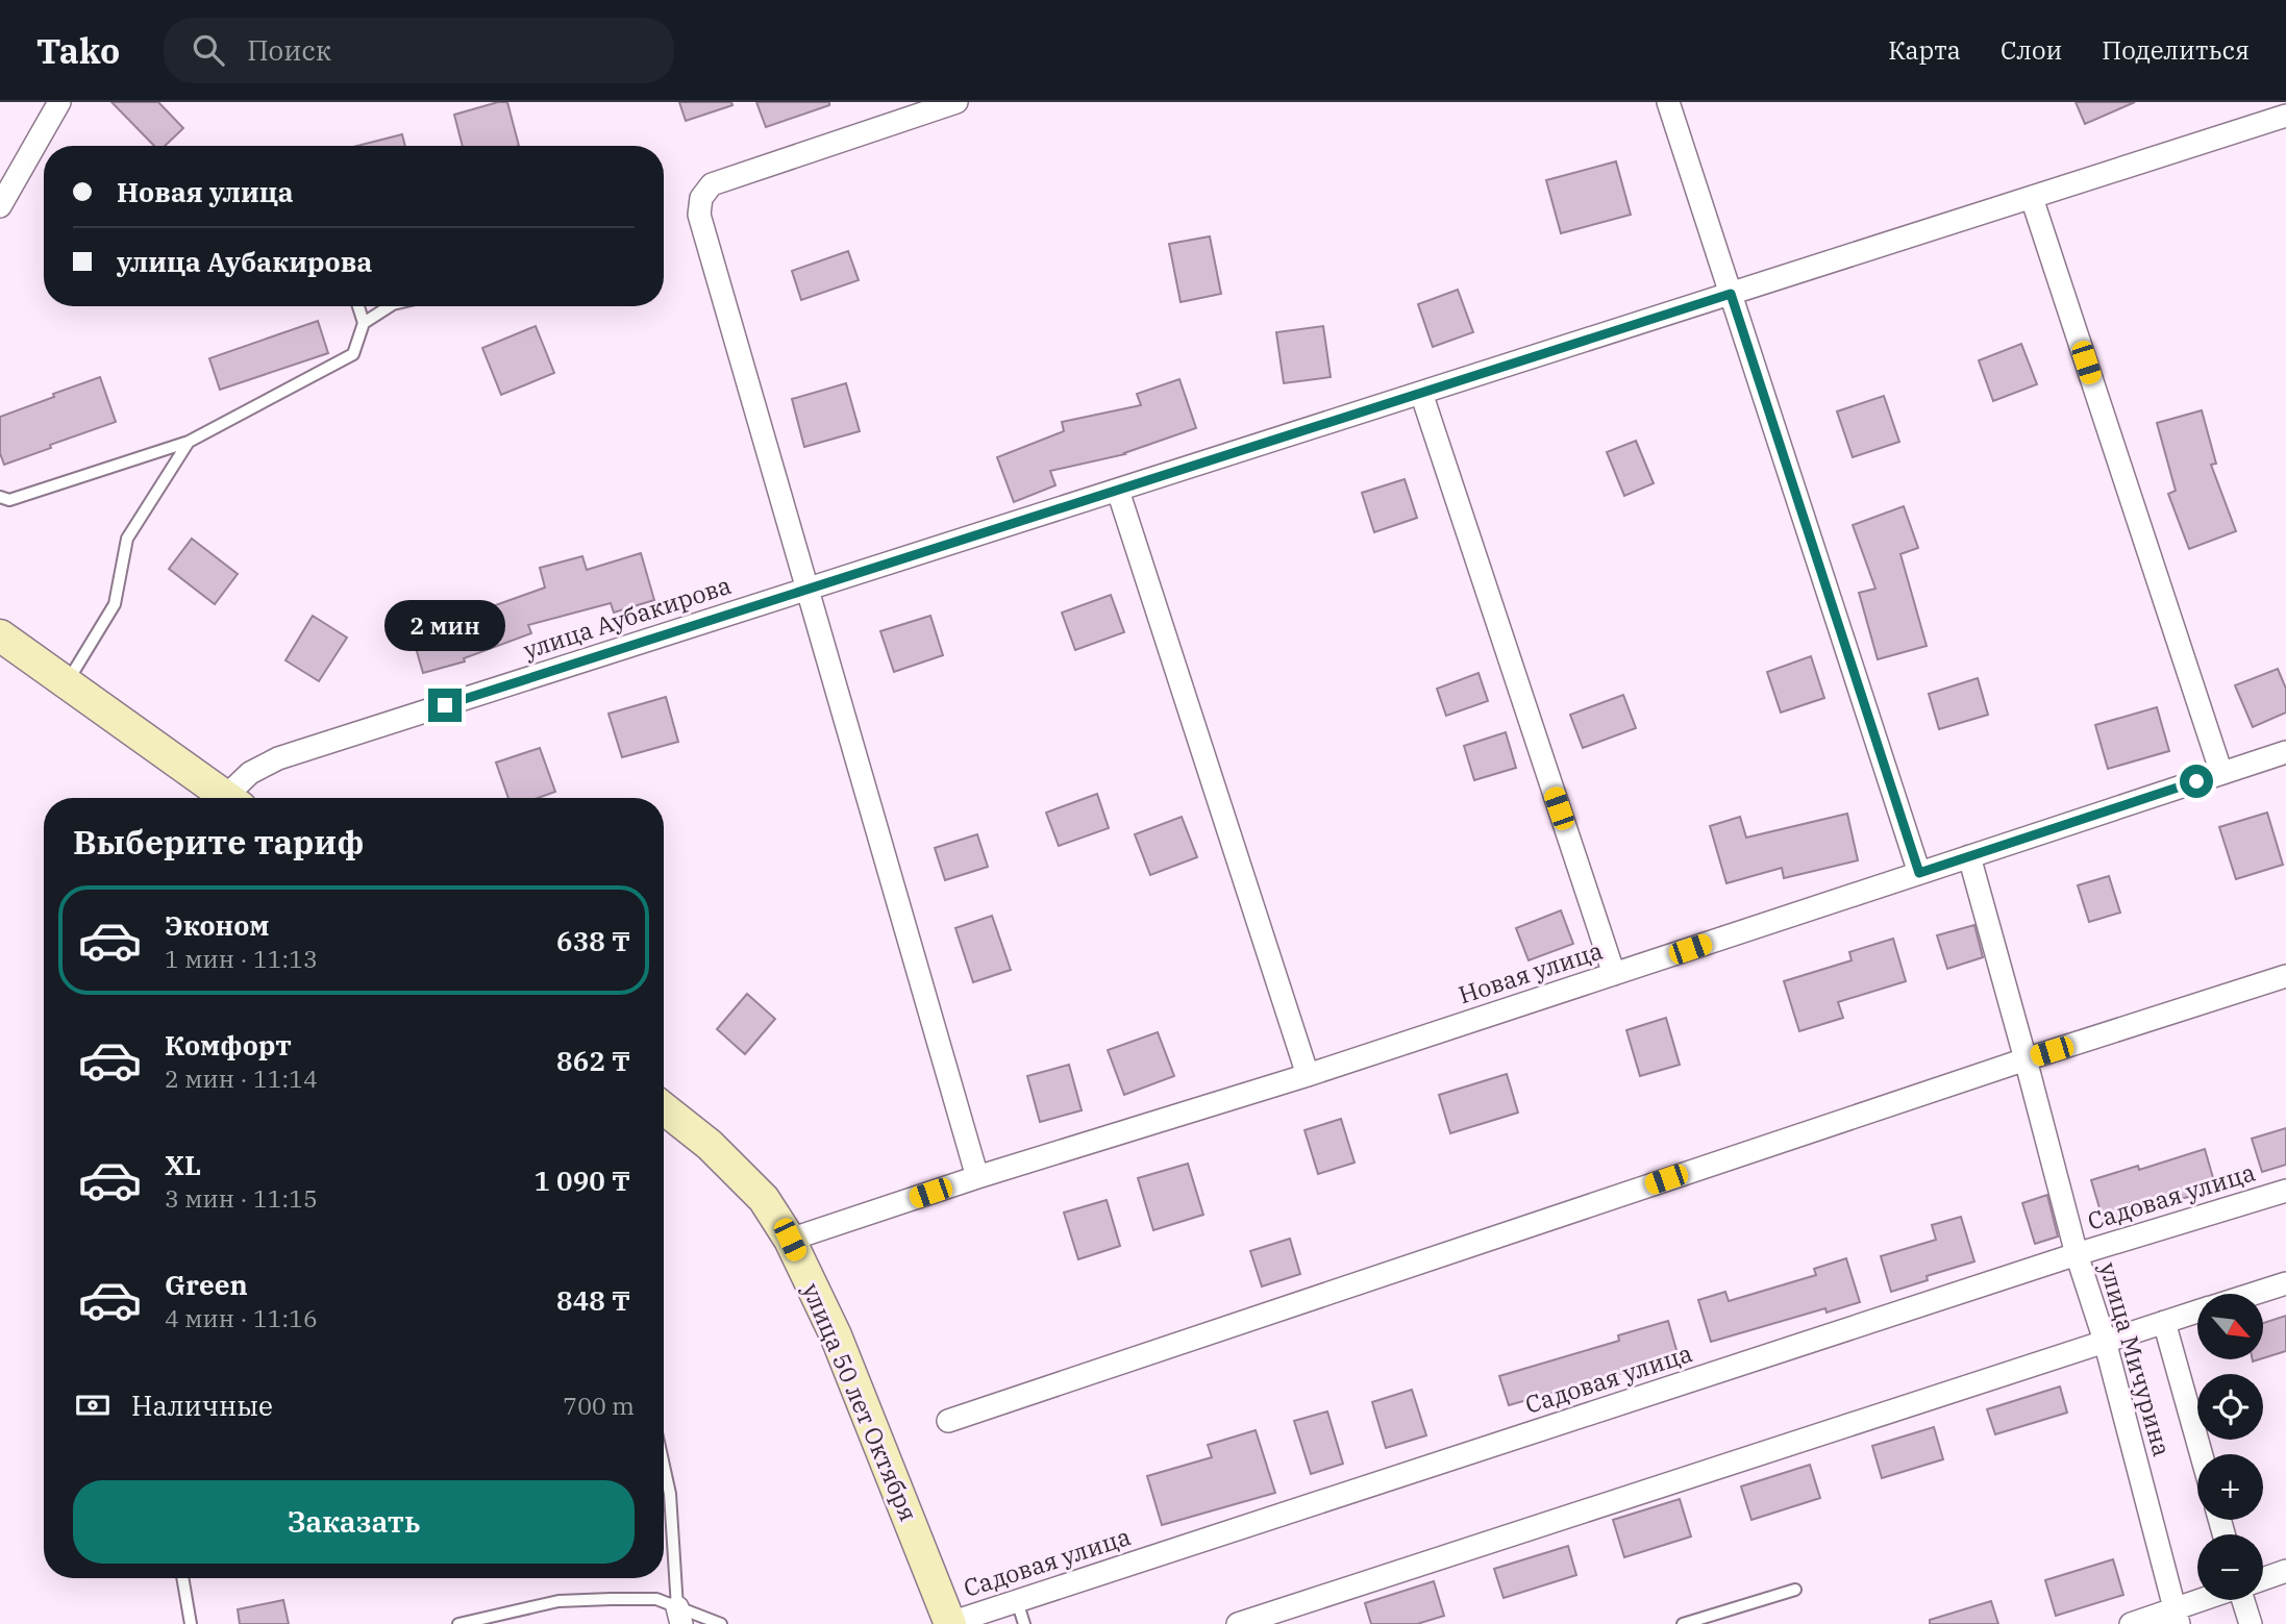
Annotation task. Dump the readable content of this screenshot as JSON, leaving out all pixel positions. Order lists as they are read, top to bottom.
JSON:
{
  "streets": {
    "main road": ["улица 50 лет Октября"],
    "street": [
      "улица Аубакирова",
      "Новая улица",
      "Садовая улица",
      "улица Мичурина"
    ]
  },
  "crossings": [
    ["Новая улица", "улица Мичурина"],
    ["Новая улица", "улица 50 лет Октября"],
    ["Садовая улица", "улица Мичурина"],
    ["Садовая улица", "улица 50 лет Октября"]
  ],
  "north": "bottom right",
  "page": {
    "header": "Tako",
    "search": "Поиск",
    "nav": ["Карта", "Слои", "Поделиться"],
    "banner": ["Новая улица", "улица Аубакирова"],
    "bubble": "2 мин",
    "heading": "Выберите тариф",
    "list": [
      {
        "name": "Эконом",
        "note": "1 мин · 11:13",
        "value": "638 ₸"
      },
      {
        "name": "Комфорт",
        "note": "2 мин · 11:14",
        "value": "862 ₸"
      },
      {
        "name": "XL",
        "note": "3 мин · 11:15",
        "value": "1 090 ₸"
      },
      {
        "name": "Green",
        "note": "4 мин · 11:16",
        "value": "848 ₸"
      }
    ],
    "map_buttons": ["+", "−"],
    "pay": ["Наличные", "700 m"],
    "buttons": "Заказать"
  }
}
